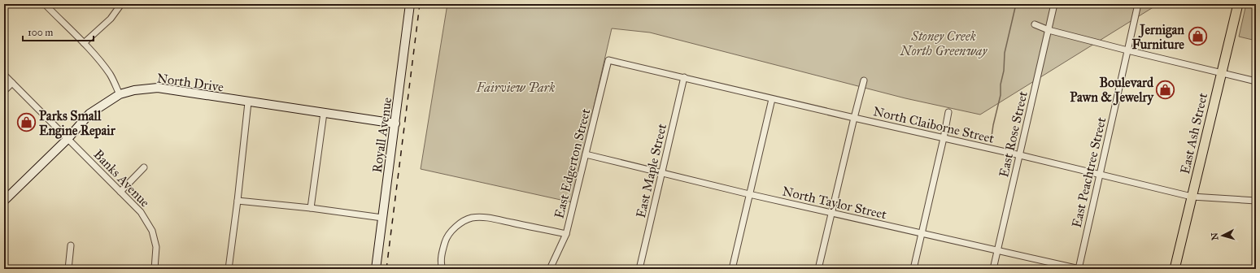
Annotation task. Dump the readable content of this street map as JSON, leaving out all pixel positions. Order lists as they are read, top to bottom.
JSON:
{
  "streets": {
    "main road": ["East Ash Street"],
    "street": [
      "North Drive",
      "North Claiborne Street",
      "East Rose Street",
      "Royall Avenue",
      "East Edgerton Street",
      "East Maple Street",
      "East Peachtree Street",
      "Banks Avenue",
      "North Taylor Street"
    ]
  },
  "crossings": [
    ["North Drive", "Royall Avenue"],
    ["North Drive", "Banks Avenue"],
    ["North Claiborne Street", "East Ash Street"],
    ["North Claiborne Street", "East Rose Street"],
    ["North Claiborne Street", "East Edgerton Street"],
    ["North Claiborne Street", "East Maple Street"],
    ["North Claiborne Street", "East Peachtree Street"],
    ["East Rose Street", "North Taylor Street"],
    ["East Edgerton Street", "North Taylor Street"],
    ["East Maple Street", "North Taylor Street"],
    ["East Peachtree Street", "North Taylor Street"]
  ],
  "parks": ["Stoney Creek North Greenway", "Fairview Park"],
  "places": {
    "shop": ["Jernigan Furniture", "Boulevard Pawn & Jewelry", "Parks Small Engine Repair"]
  },
  "scale_bar": "100 m",
  "north": "left"
}
